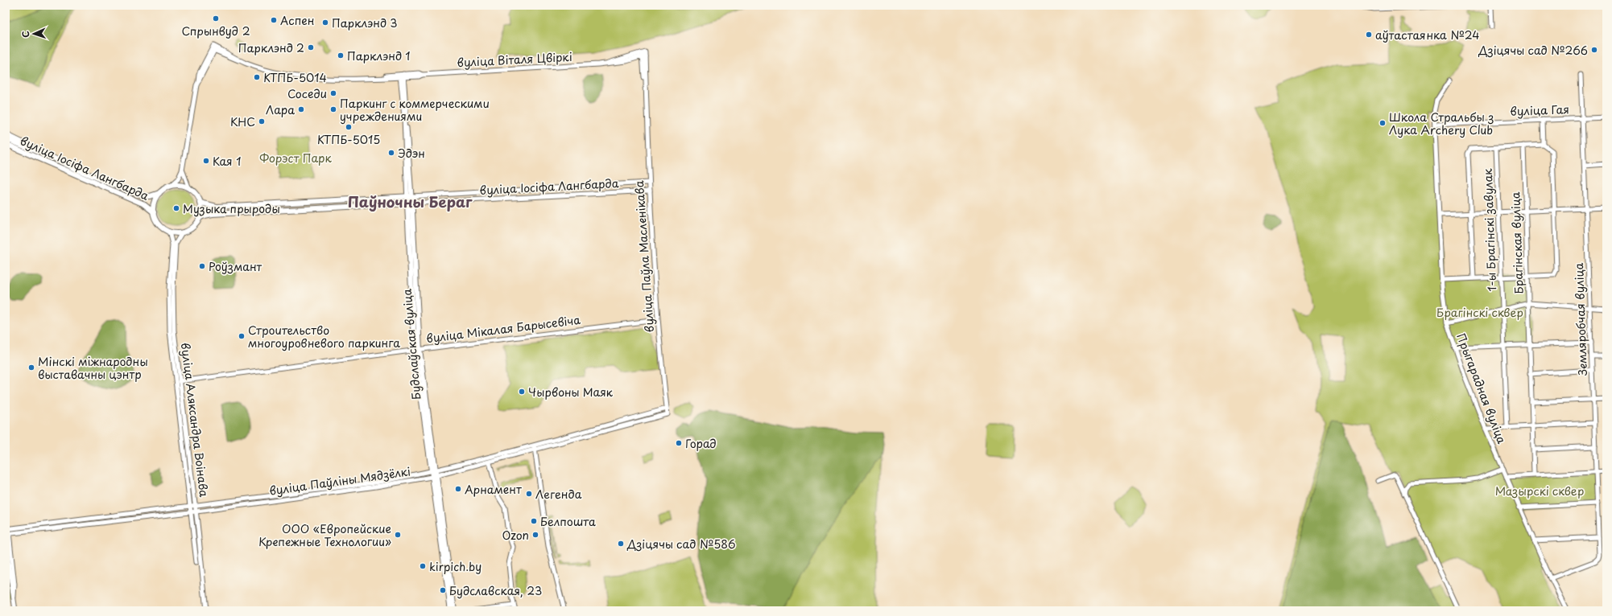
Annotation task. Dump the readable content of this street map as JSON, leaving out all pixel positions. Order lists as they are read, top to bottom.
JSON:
{
  "streets": {
    "main road": ["вуліца Іосіфа Лангбарда", "Будслаўская вуліца"],
    "street": [
      "вуліца Віталя Цвіркі",
      "вуліца Гая",
      "1-ы Брагінскі завулак",
      "Брагінская вуліца",
      "вуліца Паўла Масленікава",
      "Земляробчая вуліца",
      "вуліца Мікалая Барысевіча",
      "Прыгарадная вуліца",
      "вуліца Аляксандра Воінава",
      "вуліца Паўліны Мядзёлкі"
    ]
  },
  "crossings": [
    ["вуліца Віталя Цвіркі", "вуліца Паўла Масленікава"],
    ["вуліца Віталя Цвіркі", "Будслаўская вуліца"],
    ["вуліца Гая", "Земляробчая вуліца"],
    ["вуліца Гая", "Прыгарадная вуліца"],
    ["вуліца Іосіфа Лангбарда", "вуліца Паўла Масленікава"],
    ["вуліца Іосіфа Лангбарда", "Будслаўская вуліца"],
    ["вуліца Іосіфа Лангбарда", "вуліца Аляксандра Воінава"],
    ["вуліца Паўла Масленікава", "вуліца Мікалая Барысевіча"],
    ["вуліца Паўла Масленікава", "вуліца Паўліны Мядзёлкі"],
    ["Земляробчая вуліца", "Прыгарадная вуліца"],
    ["вуліца Мікалая Барысевіча", "Будслаўская вуліца"],
    ["вуліца Мікалая Барысевіча", "вуліца Аляксандра Воінава"],
    ["Будслаўская вуліца", "вуліца Паўліны Мядзёлкі"],
    ["вуліца Аляксандра Воінава", "вуліца Паўліны Мядзёлкі"]
  ],
  "districts": ["Паўночны Бераг"],
  "parks": ["Форэст Парк", "Брагінскі сквер", "Мазырскі сквер"],
  "places": [
    "Спрынвуд 2",
    "Аспен",
    "Парклэнд 3",
    "аўтастаянка №24",
    "Парклэнд 2",
    "Дзіцячы сад №266",
    "Парклэнд 1",
    "КТПБ-5014",
    "Соседи",
    "Лара",
    "Паркинг с коммерческими учреждениями",
    "КНС",
    "Школа Стральбы з Лука Archery Club",
    "КТПБ-5015",
    "Эдэн",
    "Кая 1",
    "Музыка прыроды",
    "Роўзмант",
    "Строительство многоуровневого паркинга",
    "Мінскі міжнародны выставачны цэнтр",
    "Чырвоны Маяк",
    "Горад",
    "Арнамент",
    "Легенда",
    "Белпошта",
    "ООО «Европейские Крепежные Технологии»",
    "Ozon",
    "Дзіцячы сад №586",
    "kirpich.by",
    "Будславская, 23"
  ],
  "north": "left"
}
